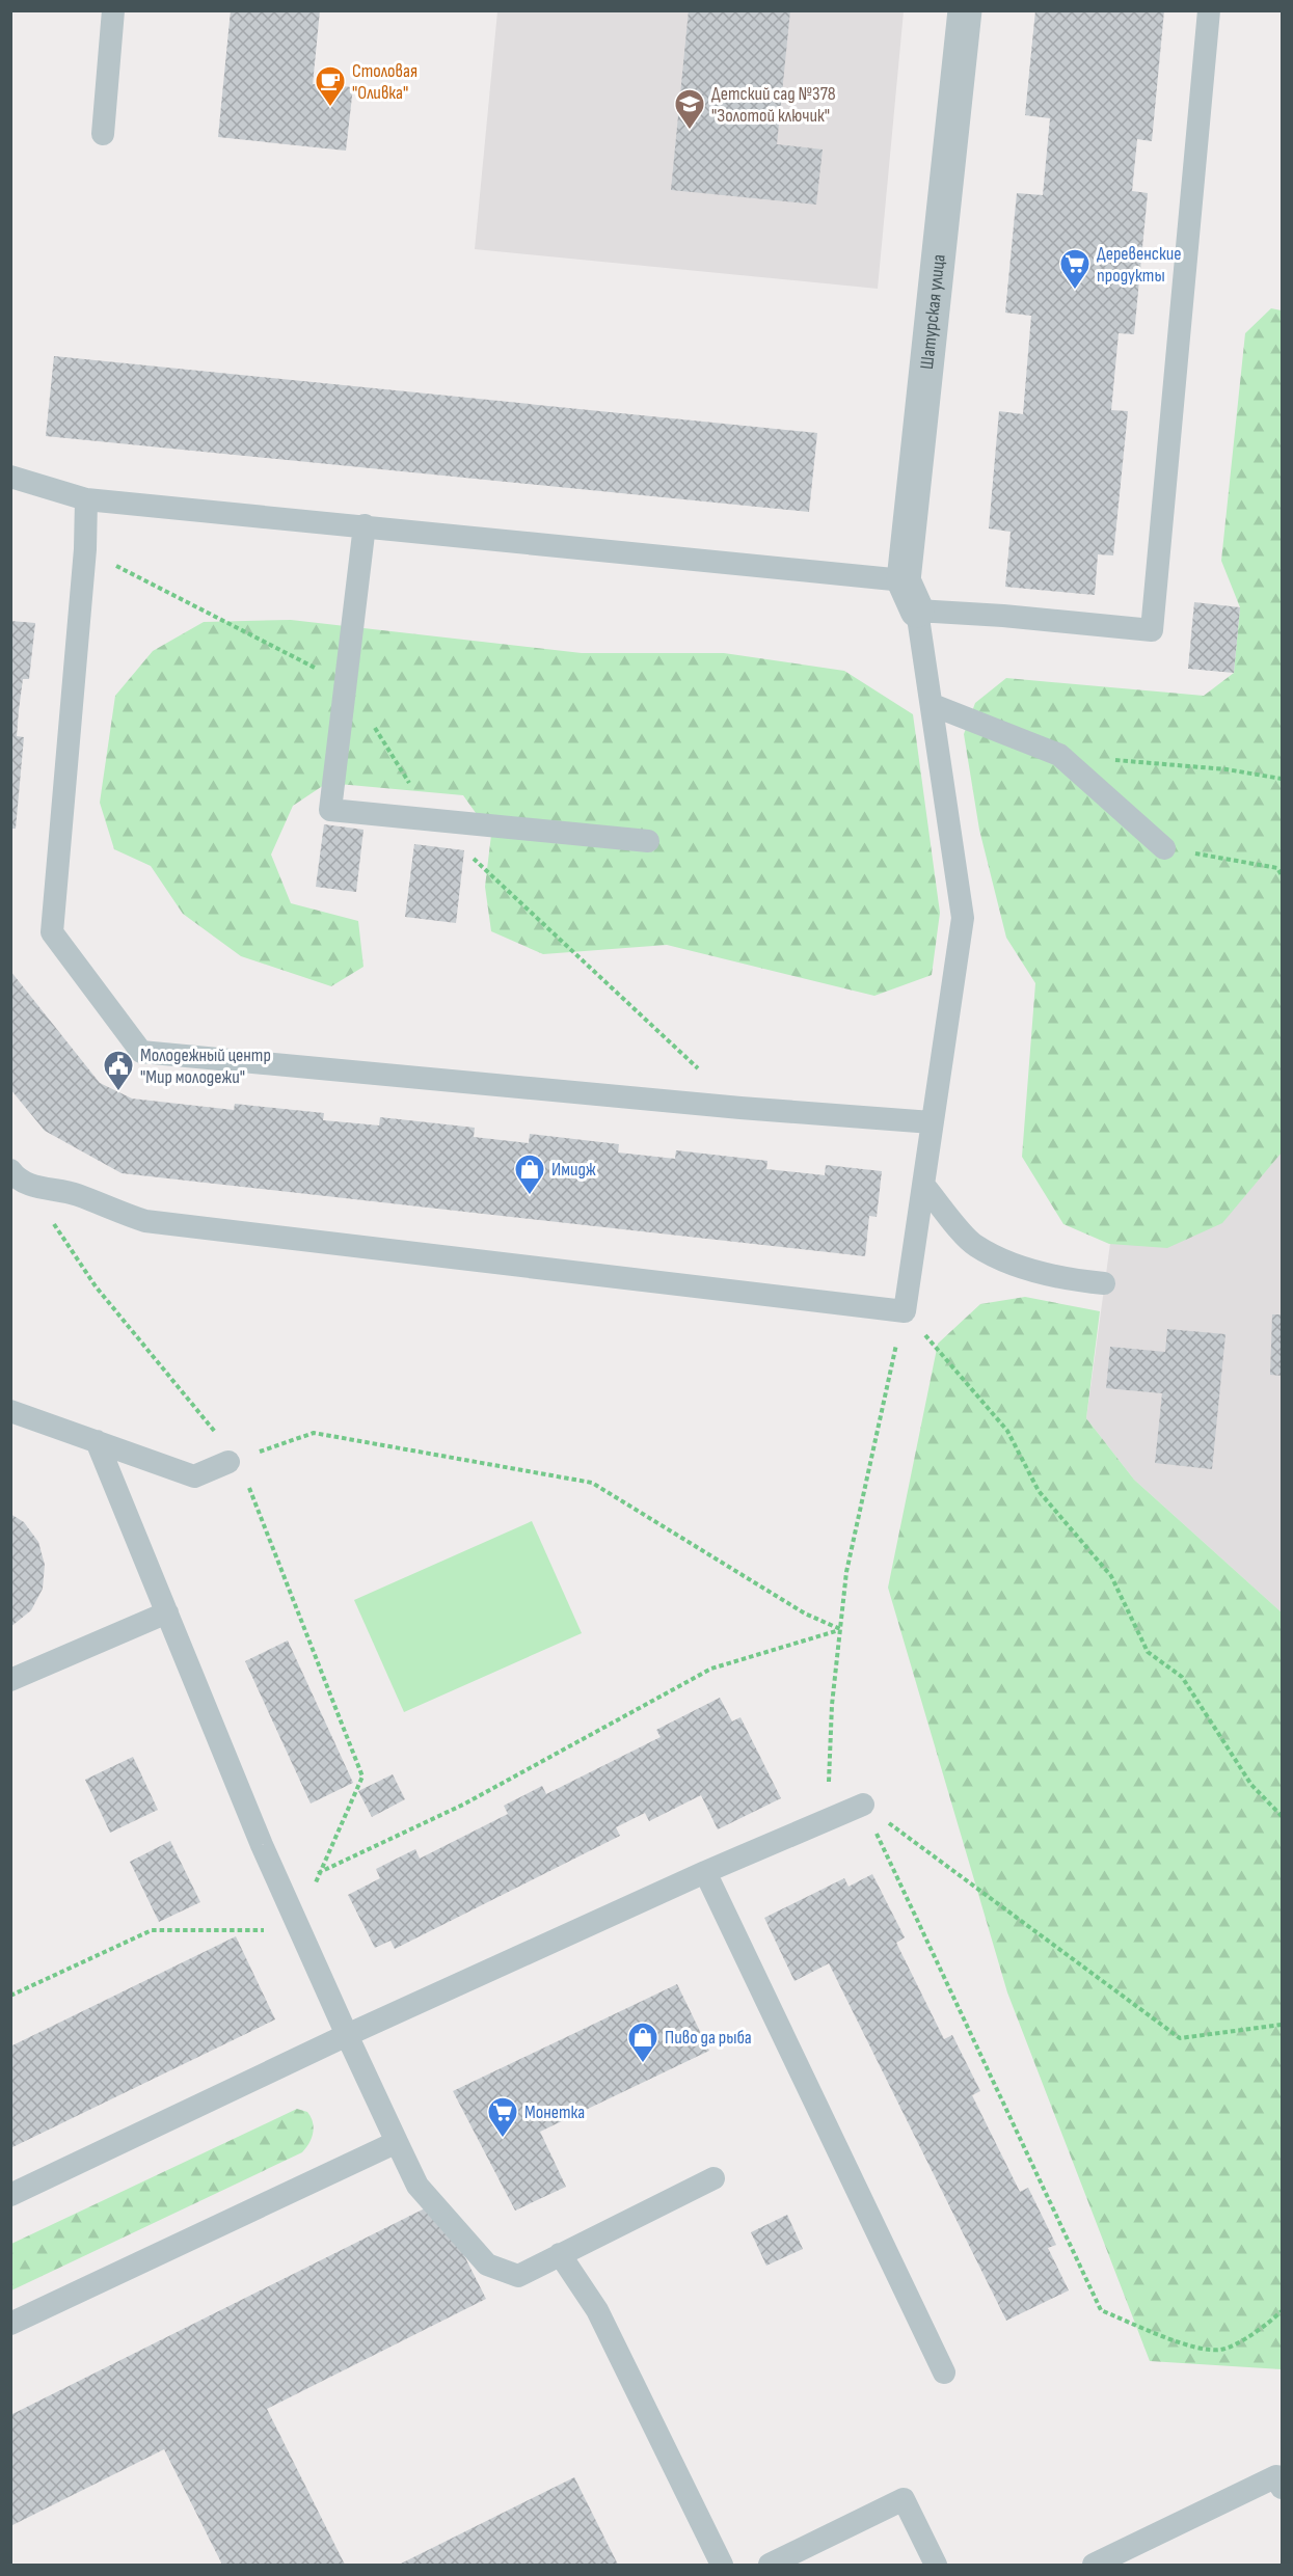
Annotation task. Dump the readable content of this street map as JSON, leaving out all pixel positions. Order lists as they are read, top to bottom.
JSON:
{
  "streets": {
    "street": ["Шатурская улица"]
  },
  "places": {
    "cafe": ["Столовая \"Оливка\""],
    "school or university": ["Детский сад №378 \"Золотой ключик\""],
    "supermarket": ["Деревенские продукты", "Монетка"],
    "public building": ["Молодежный центр \"Мир молодежи\""],
    "shop": ["Имидж", "Пиво да рыба"]
  }
}
